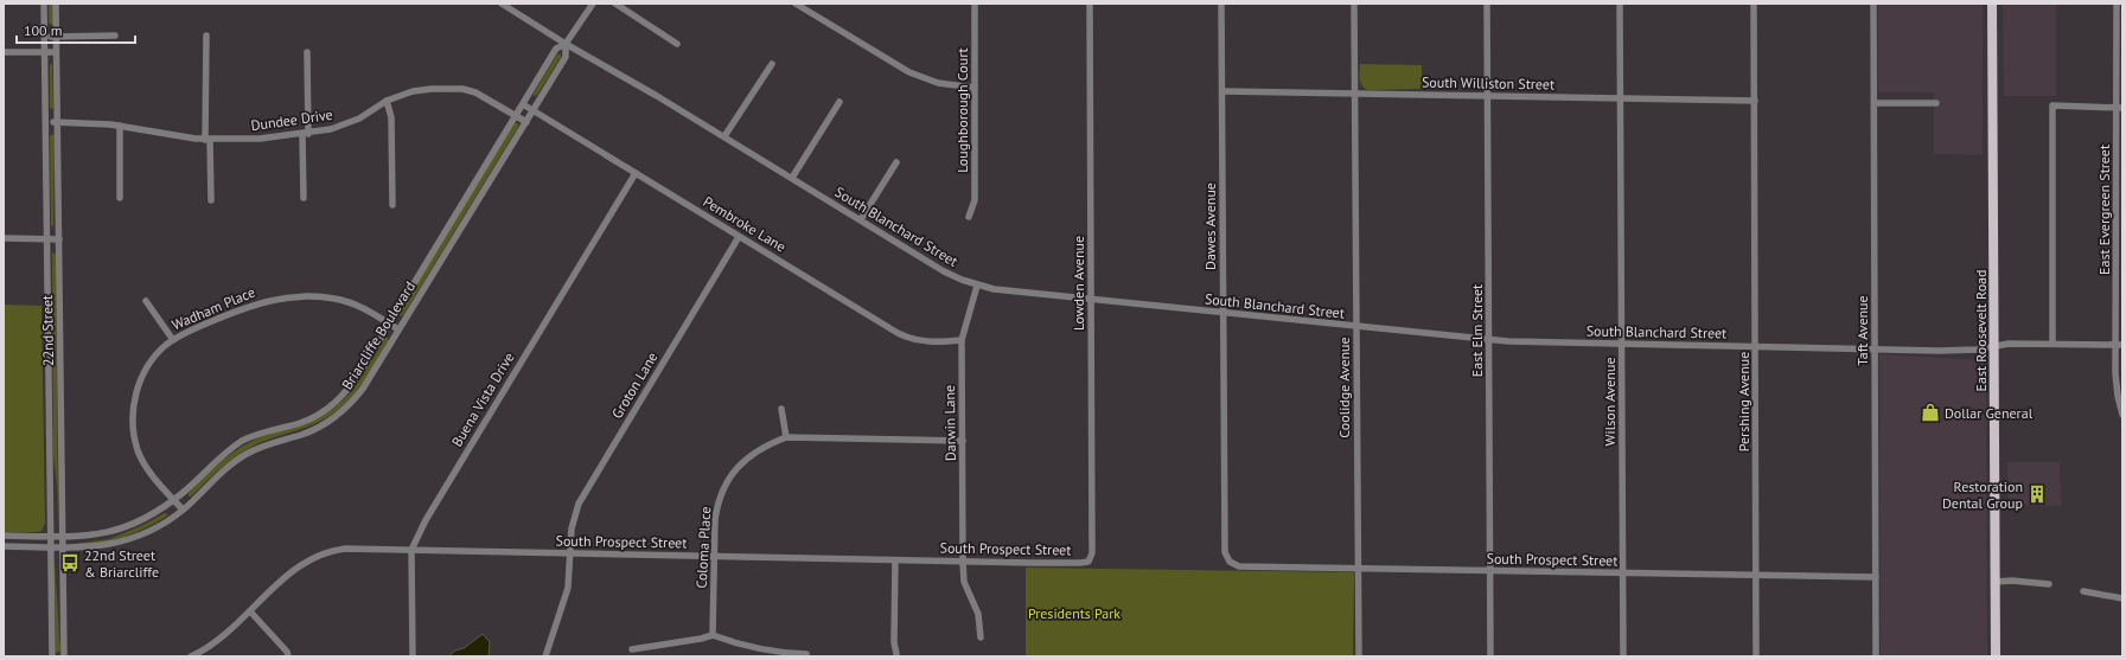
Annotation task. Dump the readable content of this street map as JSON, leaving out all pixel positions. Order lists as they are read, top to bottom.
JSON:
{
  "streets": {
    "main road": ["East Roosevelt Road"],
    "street": [
      "South Williston Street",
      "Loughborough Court",
      "Dundee Drive",
      "East Evergreen Street",
      "Pembroke Lane",
      "South Blanchard Street",
      "Dawes Avenue",
      "Lowden Avenue",
      "Wadham Place",
      "22nd Street",
      "East Elm Street",
      "Taft Avenue",
      "Briarcliffe Boulevard",
      "Groton Lane",
      "Coolidge Avenue",
      "Buena Vista Drive",
      "Wilson Avenue",
      "Pershing Avenue",
      "Darwin Lane",
      "South Prospect Street",
      "Coloma Place"
    ]
  },
  "crossings": [
    ["South Williston Street", "Dawes Avenue"],
    ["South Williston Street", "East Elm Street"],
    ["South Williston Street", "Coolidge Avenue"],
    ["South Williston Street", "Wilson Avenue"],
    ["South Williston Street", "Pershing Avenue"],
    ["Dundee Drive", "22nd Street"],
    ["Dundee Drive", "Briarcliffe Boulevard"],
    ["East Evergreen Street", "South Blanchard Street"],
    ["Pembroke Lane", "Briarcliffe Boulevard"],
    ["Pembroke Lane", "Groton Lane"],
    ["Pembroke Lane", "Buena Vista Drive"],
    ["Pembroke Lane", "Darwin Lane"],
    ["South Blanchard Street", "Dawes Avenue"],
    ["South Blanchard Street", "Lowden Avenue"],
    ["South Blanchard Street", "East Elm Street"],
    ["South Blanchard Street", "Taft Avenue"],
    ["South Blanchard Street", "East Roosevelt Road"],
    ["South Blanchard Street", "Briarcliffe Boulevard"],
    ["South Blanchard Street", "Coolidge Avenue"],
    ["South Blanchard Street", "Wilson Avenue"],
    ["South Blanchard Street", "Pershing Avenue"],
    ["South Blanchard Street", "Darwin Lane"],
    ["Dawes Avenue", "South Prospect Street"],
    ["Lowden Avenue", "South Prospect Street"],
    ["Wadham Place", "Briarcliffe Boulevard"],
    ["22nd Street", "Briarcliffe Boulevard"],
    ["East Elm Street", "South Prospect Street"],
    ["Taft Avenue", "South Prospect Street"],
    ["Groton Lane", "South Prospect Street"],
    ["Coolidge Avenue", "South Prospect Street"],
    ["Buena Vista Drive", "South Prospect Street"],
    ["Wilson Avenue", "South Prospect Street"],
    ["Pershing Avenue", "South Prospect Street"],
    ["Darwin Lane", "South Prospect Street"],
    ["Darwin Lane", "Coloma Place"],
    ["South Prospect Street", "Coloma Place"]
  ],
  "parks": ["Presidents Park"],
  "places": {
    "shop": ["Dollar General"],
    "building": ["Restoration Dental Group"],
    "bus stop": ["22nd Street & Briarcliffe"]
  },
  "scale_bar": "100 m"
}
